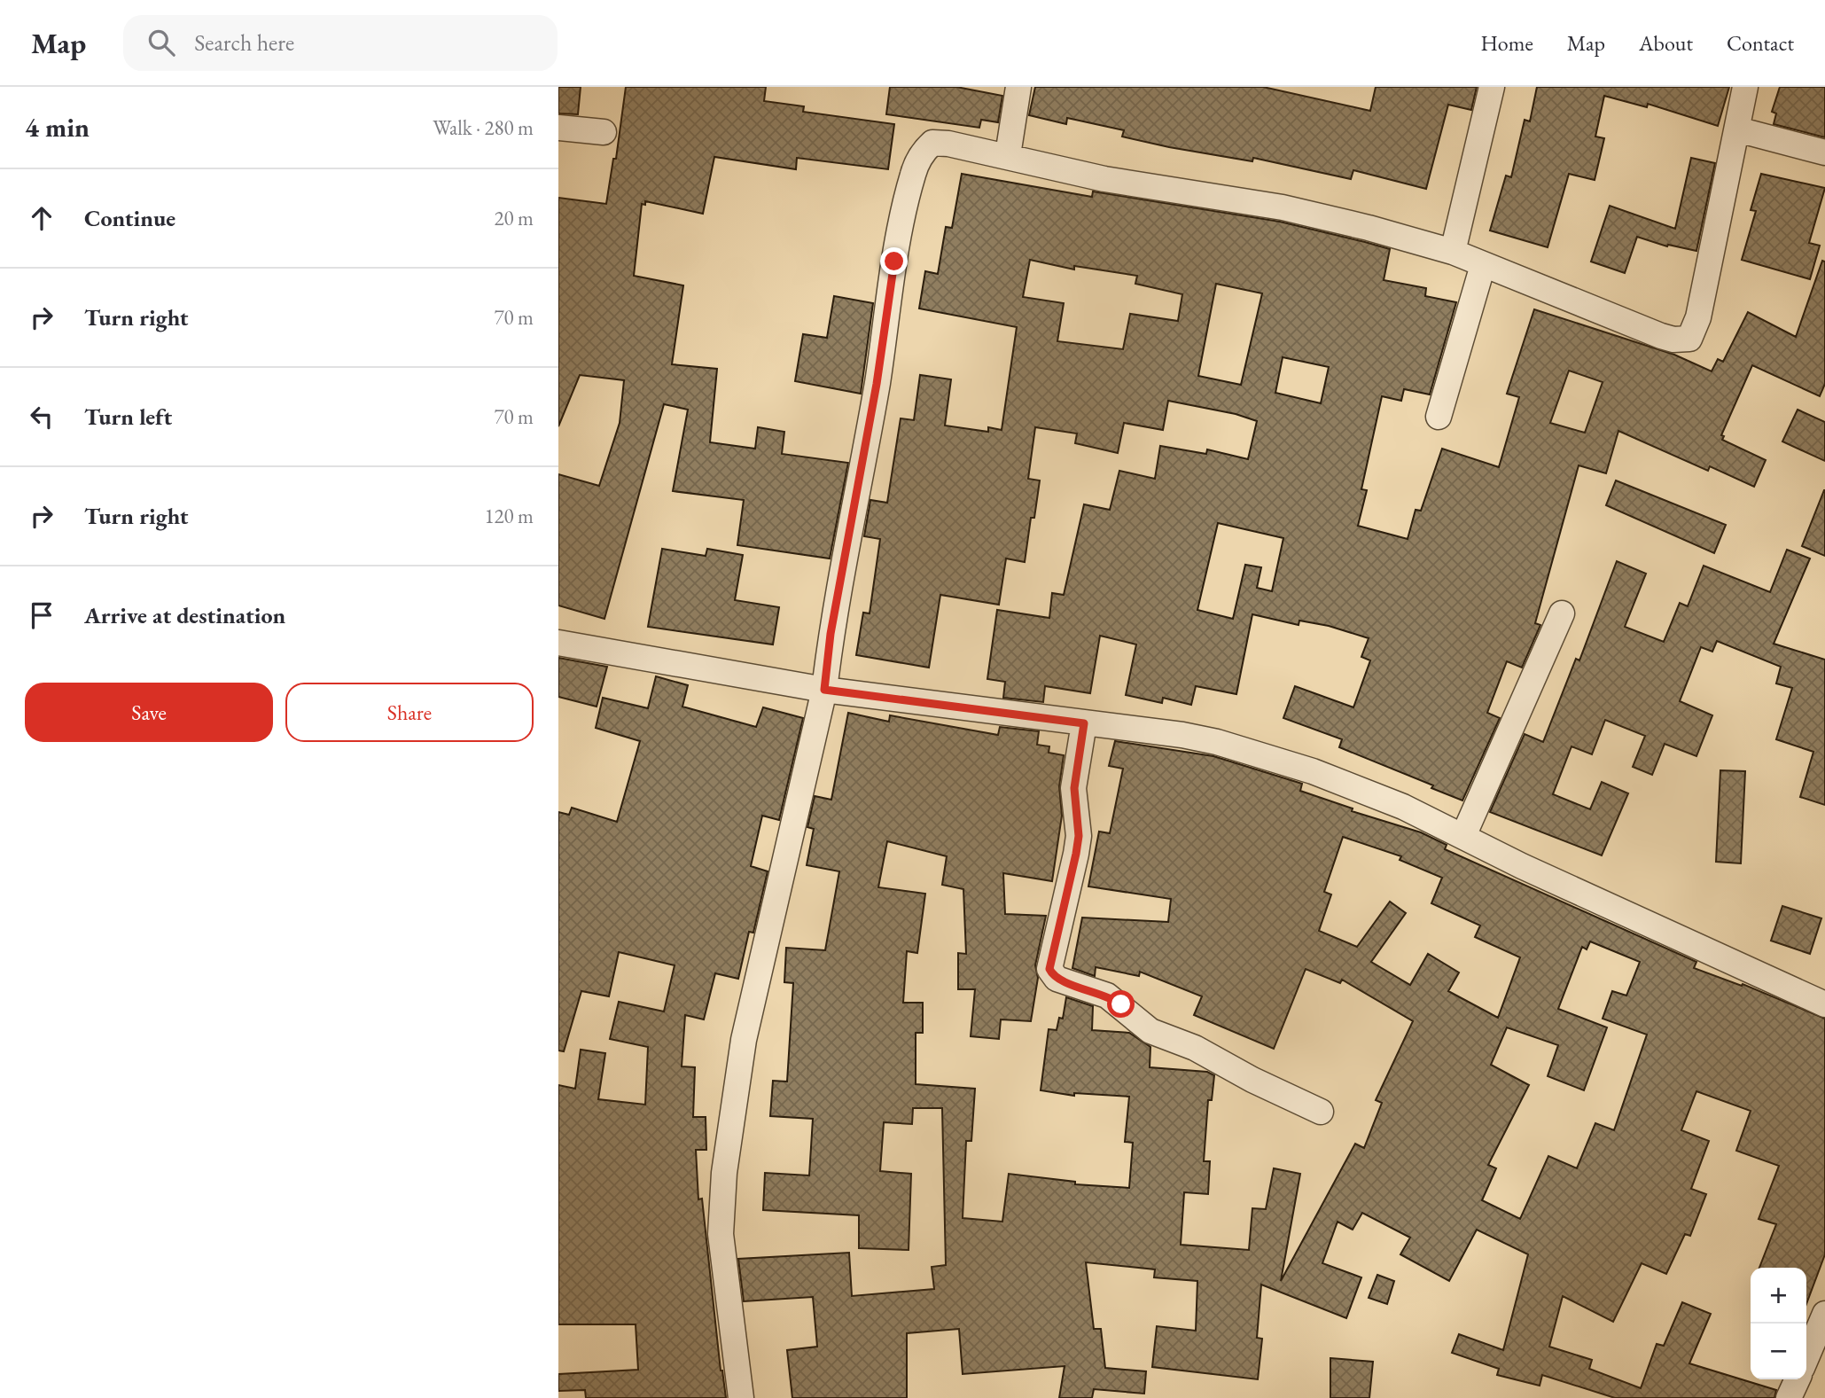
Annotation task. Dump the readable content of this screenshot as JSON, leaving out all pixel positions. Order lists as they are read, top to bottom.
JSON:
{
  "page": {
    "header": "Map",
    "search": "Search here",
    "nav": [
      "Home",
      "Map",
      "About",
      "Contact"
    ],
    "heading": ["4 min", "Walk · 280 m"],
    "list": [
      ["Continue", "20 m"],
      ["Turn right", "70 m"],
      ["Turn left", "70 m"],
      ["Turn right", "120 m"],
      "Arrive at destination"
    ],
    "buttons": ["Save", "Share"],
    "map_buttons": ["+", "−"]
  }
}
